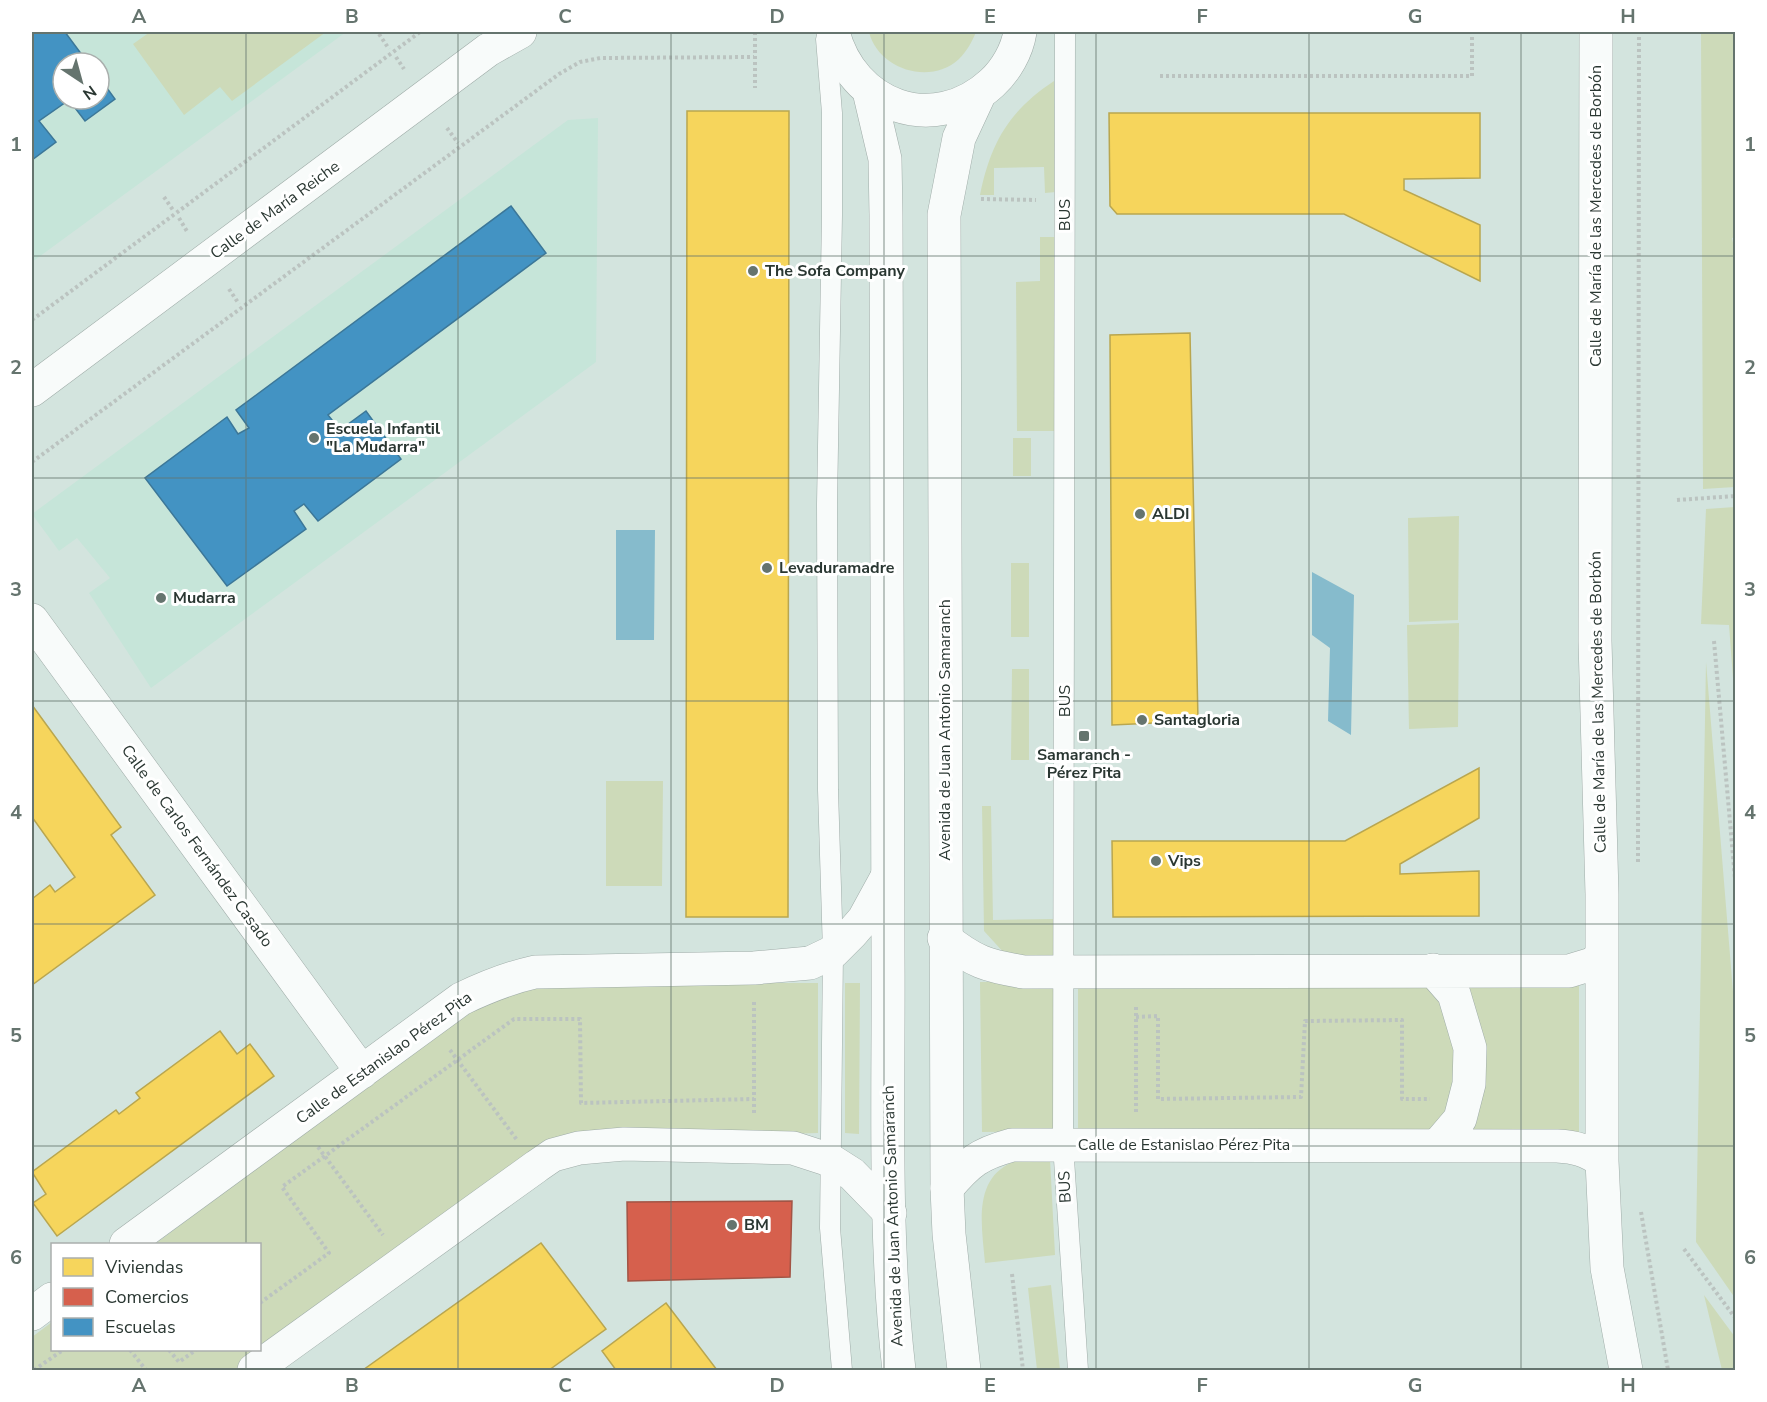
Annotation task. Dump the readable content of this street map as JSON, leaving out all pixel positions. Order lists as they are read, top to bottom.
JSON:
{
  "streets": {
    "street": [
      "Calle de María Reiche",
      "Calle de María de las Mercedes de Borbón",
      "Avenida de Juan Antonio Samaranch",
      "Calle de Carlos Fernández Casado",
      "Calle de Estanislao Pérez Pita"
    ],
    "lane": ["BUS"]
  },
  "crossings": [
    ["BUS", "Calle de Estanislao Pérez Pita"],
    ["Calle de María de las Mercedes de Borbón", "Calle de Estanislao Pérez Pita"],
    ["Avenida de Juan Antonio Samaranch", "Calle de Estanislao Pérez Pita"],
    ["Calle de Carlos Fernández Casado", "Calle de Estanislao Pérez Pita"]
  ],
  "places": {
    "other": [
      "The Sofa Company",
      "Escuela Infantil \"La Mudarra\"",
      "ALDI",
      "Levaduramadre",
      "Mudarra",
      "Santagloria",
      "Vips",
      "BM"
    ],
    "transit": ["Samaranch - Pérez Pita"]
  },
  "legend": ["Viviendas", "Comercios", "Escuelas"],
  "north": "bottom right",
  "grid": {
    "columns": [
      "A",
      "B",
      "C",
      "D",
      "E",
      "F",
      "G",
      "H"
    ],
    "rows": [
      "1",
      "2",
      "3",
      "4",
      "5",
      "6"
    ]
  }
}
